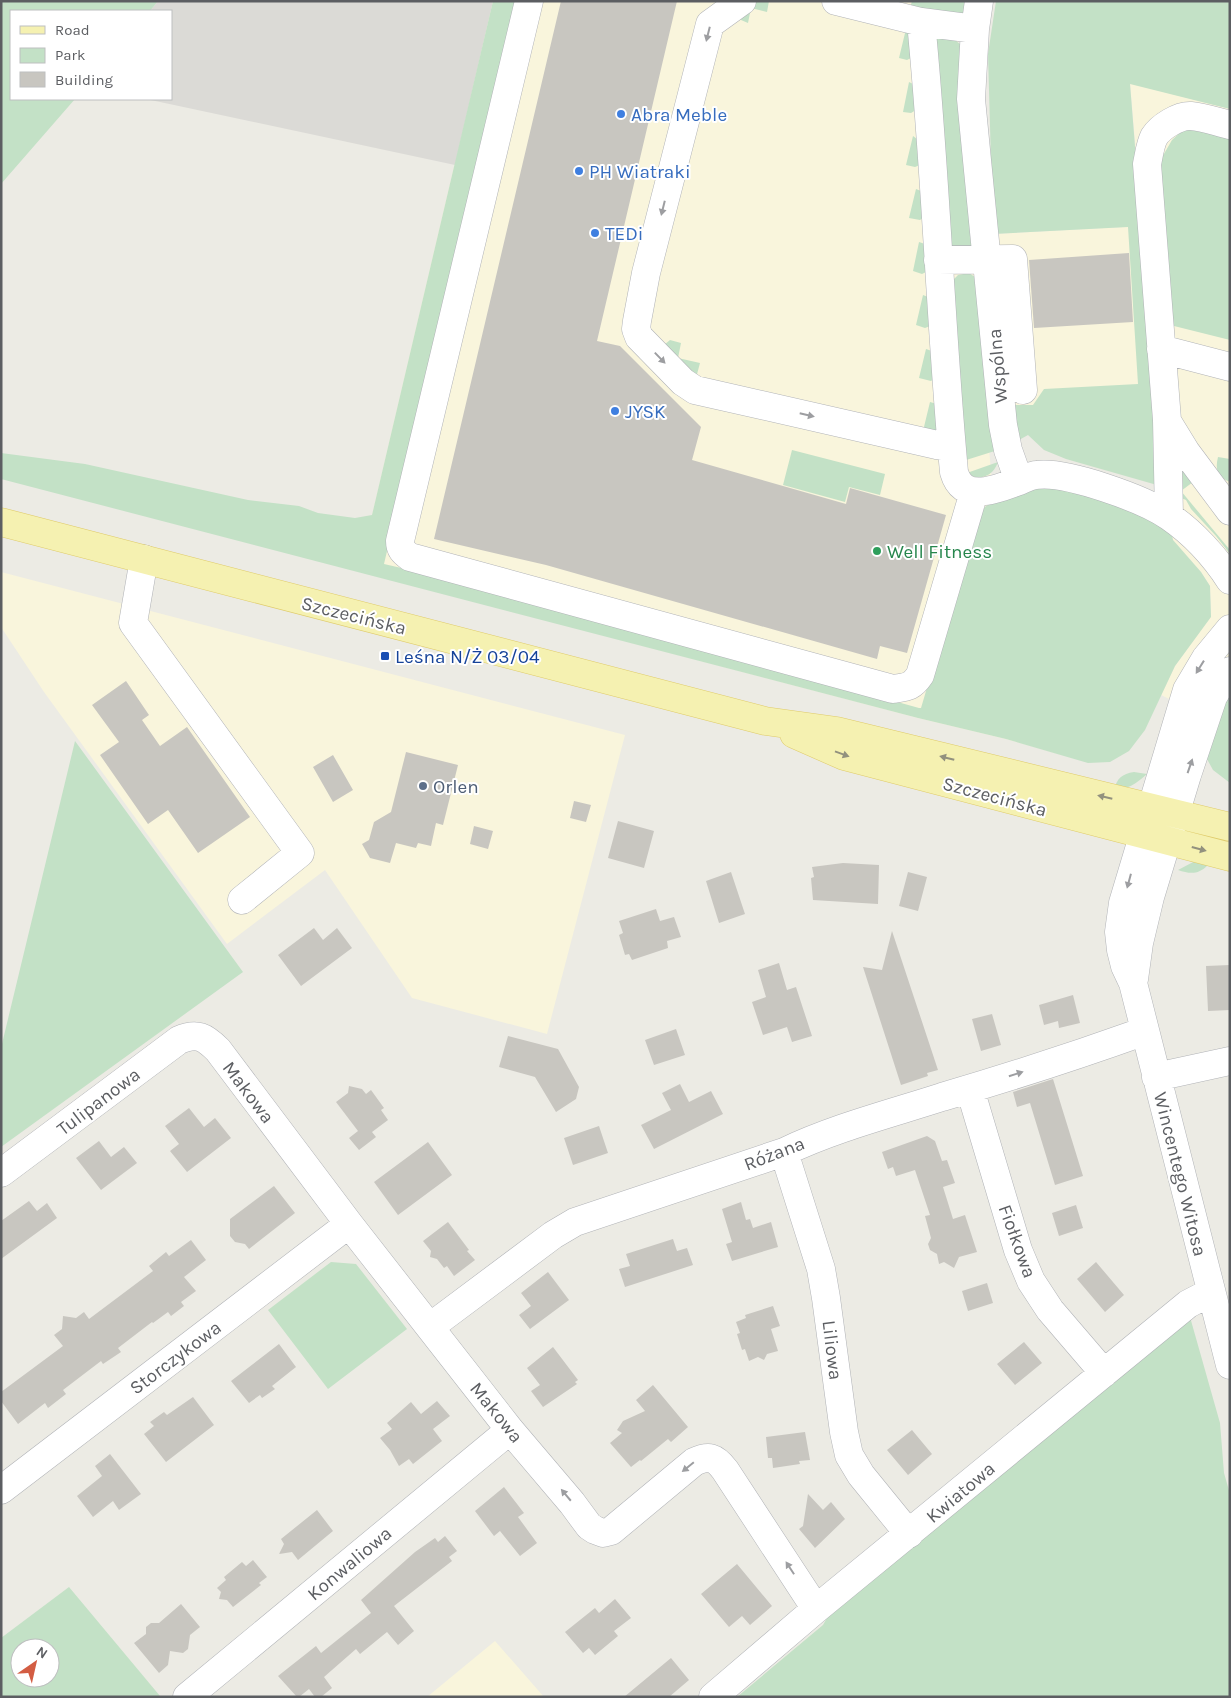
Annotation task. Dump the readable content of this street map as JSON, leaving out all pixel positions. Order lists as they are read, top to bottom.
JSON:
{
  "streets": {
    "main road": ["Szczecińska"],
    "street": [
      "Wspólna",
      "Makowa",
      "Tulipanowa",
      "Różana",
      "Wincentego Witosa",
      "Fiołkowa",
      "Liliowa",
      "Storczykowa",
      "Kwiatowa",
      "Konwaliowa"
    ]
  },
  "crossings": [
    ["Szczecińska", "Wincentego Witosa"],
    ["Makowa", "Tulipanowa"],
    ["Makowa", "Różana"],
    ["Makowa", "Storczykowa"],
    ["Makowa", "Kwiatowa"],
    ["Makowa", "Konwaliowa"],
    ["Różana", "Wincentego Witosa"],
    ["Różana", "Fiołkowa"],
    ["Różana", "Liliowa"],
    ["Wincentego Witosa", "Kwiatowa"],
    ["Fiołkowa", "Kwiatowa"],
    ["Liliowa", "Kwiatowa"]
  ],
  "places": {
    "other": [
      "Abra Meble",
      "PH Wiatraki",
      "TEDi",
      "JYSK",
      "Well Fitness",
      "Orlen"
    ],
    "transit": ["Leśna N/Ż 03/04"]
  },
  "legend": ["Road", "Park", "Building"],
  "north": "top right"
}
